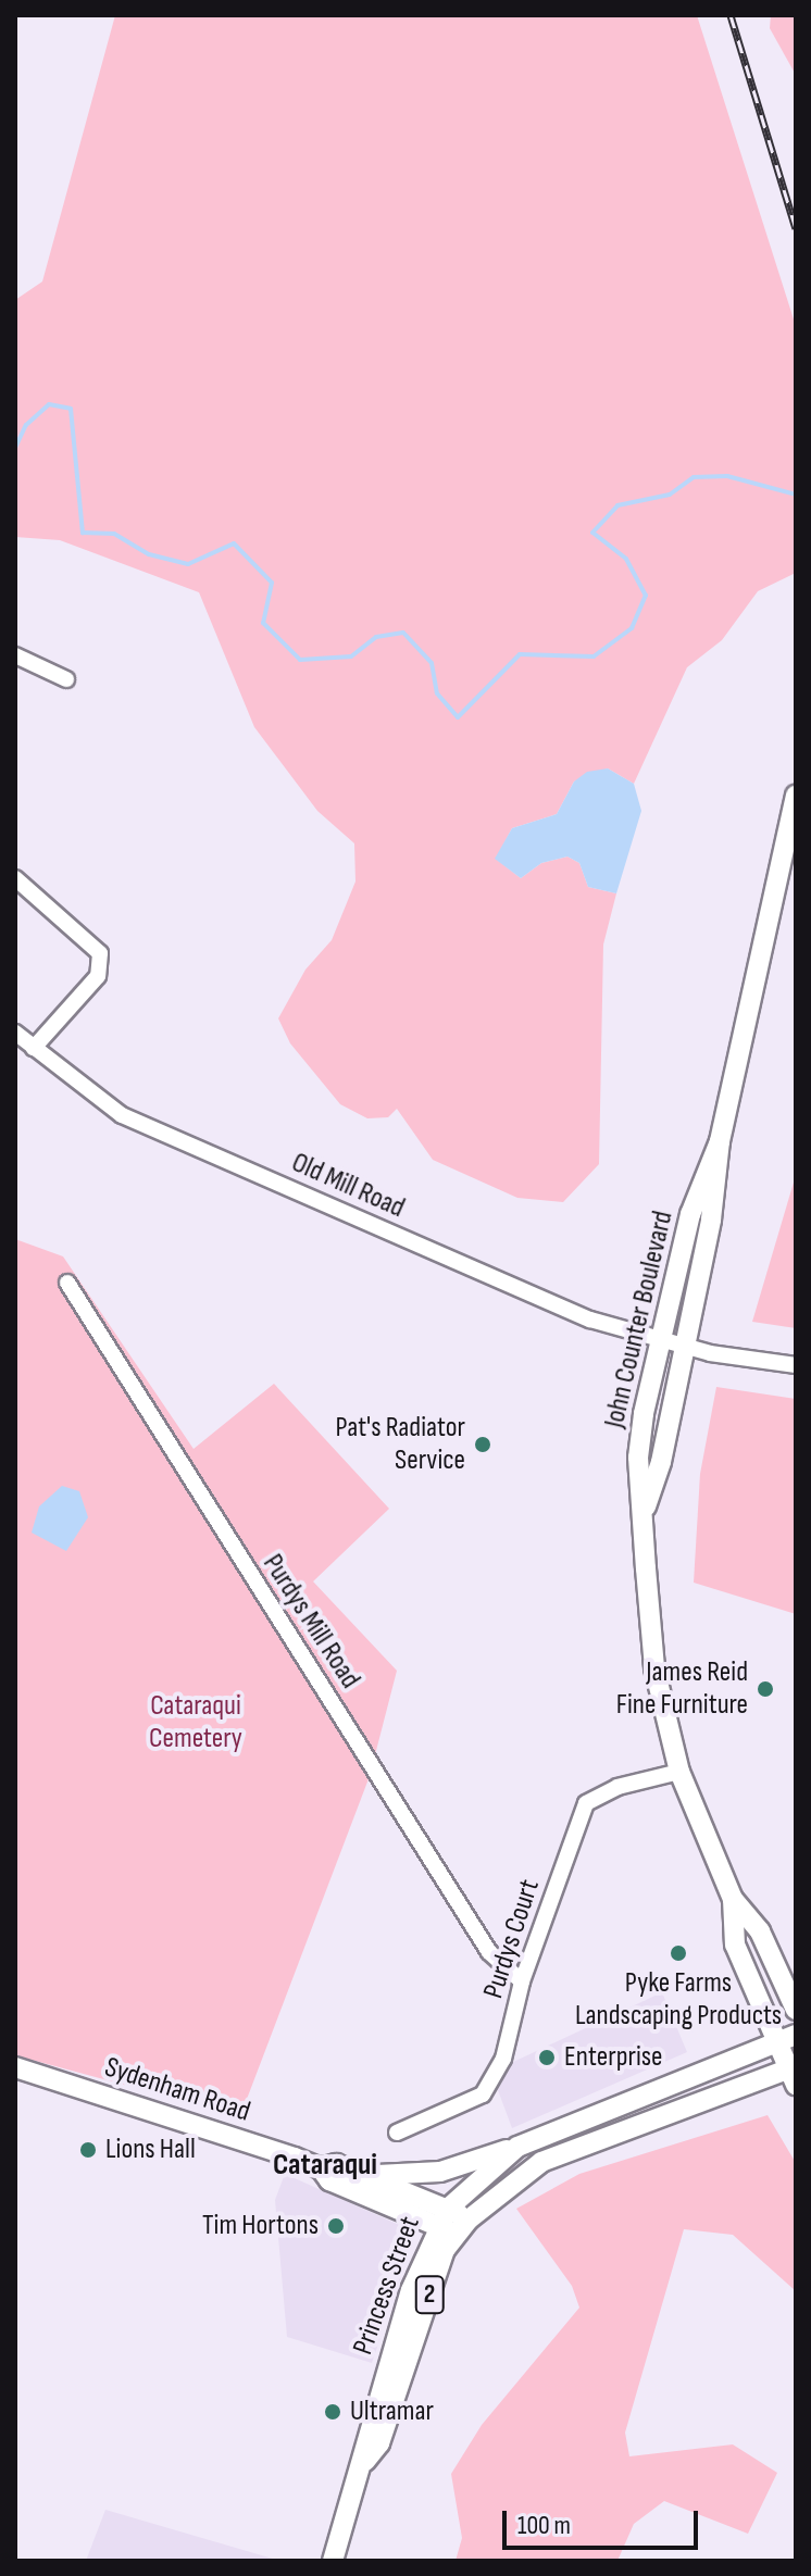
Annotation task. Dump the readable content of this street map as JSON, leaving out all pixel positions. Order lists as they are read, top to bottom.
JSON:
{
  "streets": {
    "main road": [
      "John Counter Boulevard",
      "Sydenham Road",
      "Princess Street",
      "2"
    ],
    "street": ["Old Mill Road", "Purdys Mill Road", "Purdys Court"]
  },
  "crossings": [
    ["Old Mill Road", "John Counter Boulevard"],
    ["John Counter Boulevard", "Purdys Court"],
    ["John Counter Boulevard", "Princess Street"],
    ["Purdys Mill Road", "Purdys Court"],
    ["Sydenham Road", "Princess Street"]
  ],
  "districts": ["Cataraqui"],
  "parks": ["Cataraqui Cemetery"],
  "places": [
    "Pat's Radiator Service",
    "James Reid Fine Furniture",
    "Pyke Farms Landscaping Products",
    "Enterprise",
    "Lions Hall",
    "Tim Hortons",
    "Ultramar"
  ],
  "scale_bar": "100 m"
}
